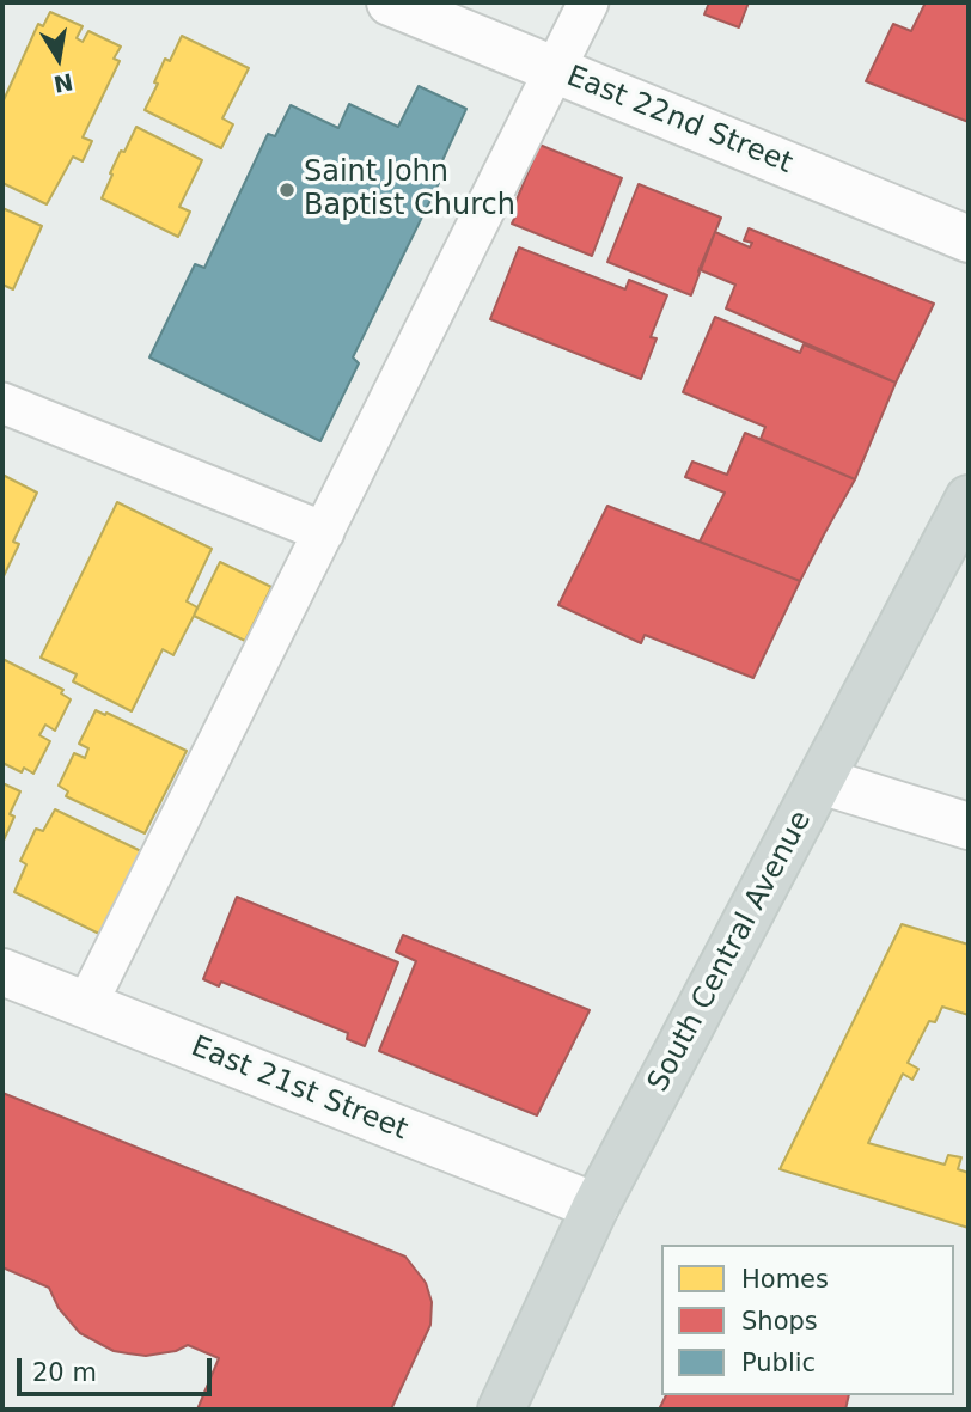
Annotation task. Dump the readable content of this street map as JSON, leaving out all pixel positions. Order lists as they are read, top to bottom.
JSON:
{
  "streets": {
    "main road": ["South Central Avenue"],
    "street": ["East 22nd Street", "East 21st Street"]
  },
  "crossings": [
    ["South Central Avenue", "East 21st Street"]
  ],
  "places": ["Saint John Baptist Church"],
  "legend": ["Homes", "Shops", "Public"],
  "scale_bar": "20 m",
  "north": "bottom"
}
